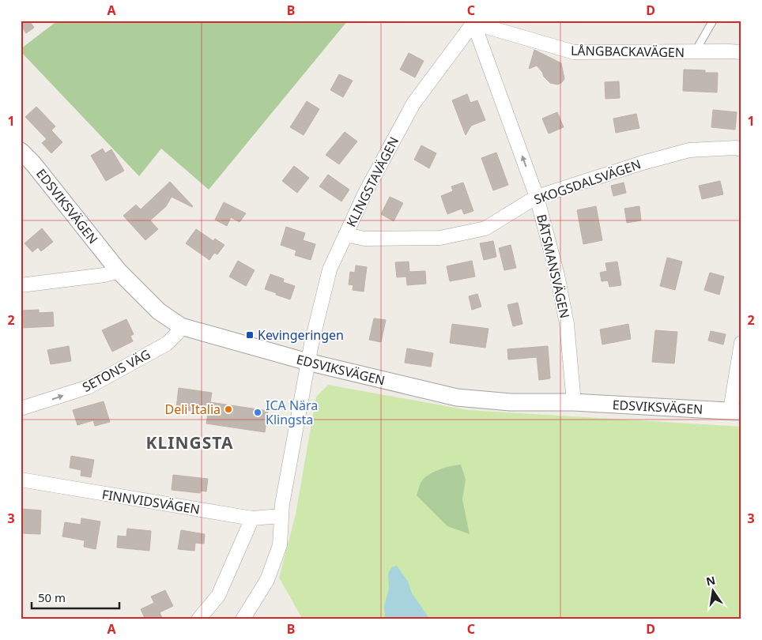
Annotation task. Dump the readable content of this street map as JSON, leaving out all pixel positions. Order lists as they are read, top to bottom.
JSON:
{
  "streets": {
    "street": [
      "LÅNGBACKAVÄGEN",
      "KLINGSTAVÄGEN",
      "SKOGSDALSVÄGEN",
      "EDSVIKSVÄGEN",
      "BÅTSMANSVÄGEN",
      "SETONS VÄG",
      "FINNVIDSVÄGEN"
    ]
  },
  "crossings": [
    ["LÅNGBACKAVÄGEN", "KLINGSTAVÄGEN"],
    ["LÅNGBACKAVÄGEN", "BÅTSMANSVÄGEN"],
    ["KLINGSTAVÄGEN", "SKOGSDALSVÄGEN"],
    ["KLINGSTAVÄGEN", "EDSVIKSVÄGEN"],
    ["KLINGSTAVÄGEN", "BÅTSMANSVÄGEN"],
    ["SKOGSDALSVÄGEN", "BÅTSMANSVÄGEN"],
    ["EDSVIKSVÄGEN", "BÅTSMANSVÄGEN"],
    ["EDSVIKSVÄGEN", "SETONS VÄG"]
  ],
  "one_way": ["BÅTSMANSVÄGEN"],
  "districts": ["KLINGSTA"],
  "places": {
    "transit": ["Kevingeringen"],
    "other": ["Deli Italia", "ICA Nära Klingsta"]
  },
  "scale_bar": "50 m",
  "north": "top",
  "grid": {
    "columns": [
      "A",
      "B",
      "C",
      "D"
    ],
    "rows": ["1", "2", "3"]
  }
}
